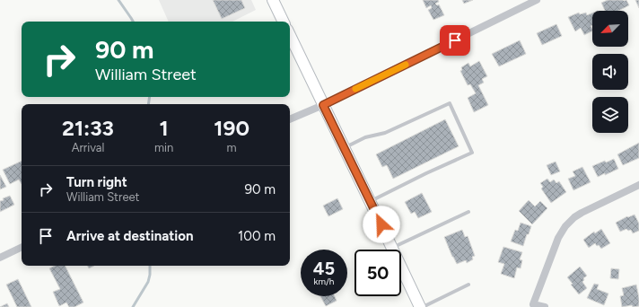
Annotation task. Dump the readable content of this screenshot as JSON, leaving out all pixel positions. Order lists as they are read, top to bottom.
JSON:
{
  "north": "bottom left",
  "page": {
    "turn": ["90 m", "William Street"],
    "eta": [
      "21:33",
      "Arrival",
      "1",
      "min",
      "190",
      "m"
    ],
    "list": [
      {
        "name": "Turn right",
        "note": "William Street",
        "value": "90 m"
      },
      {
        "name": "Arrive at destination",
        "value": "100 m"
      }
    ],
    "speed": "45 km/h",
    "limit": "50"
  }
}
